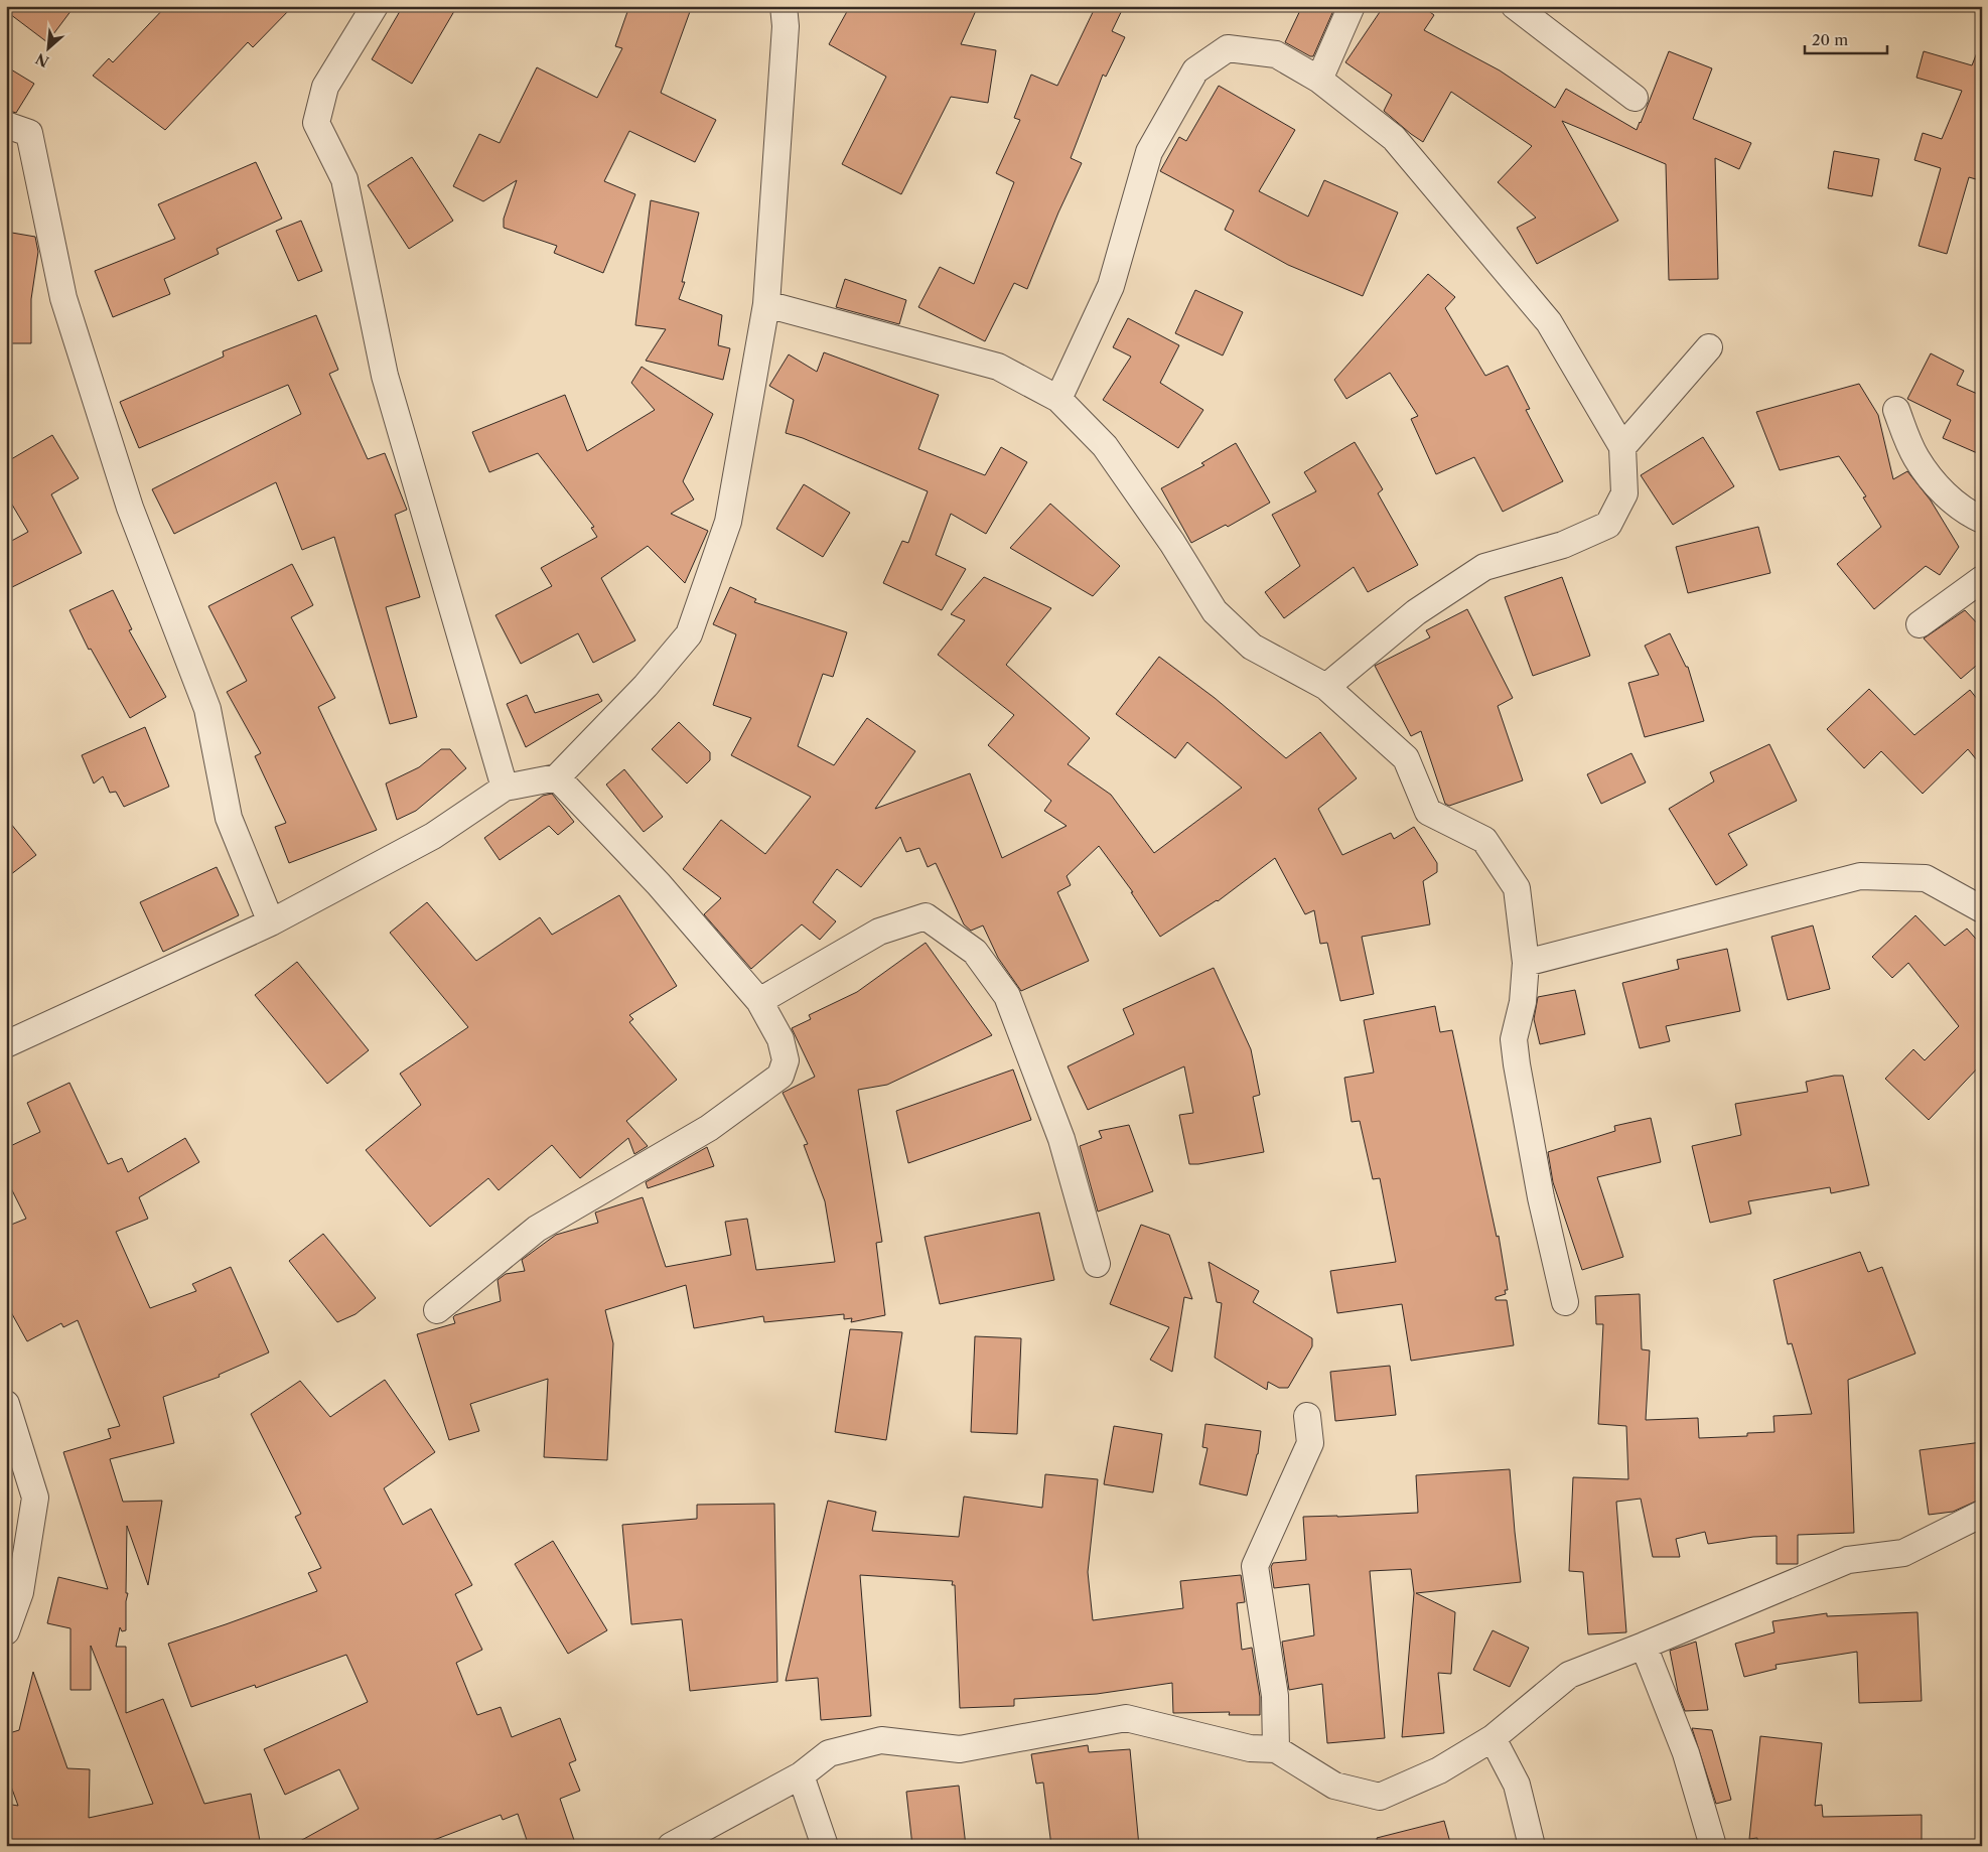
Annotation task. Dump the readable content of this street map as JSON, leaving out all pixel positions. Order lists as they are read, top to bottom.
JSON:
{
  "scale_bar": "20 m",
  "north": "bottom left"
}
